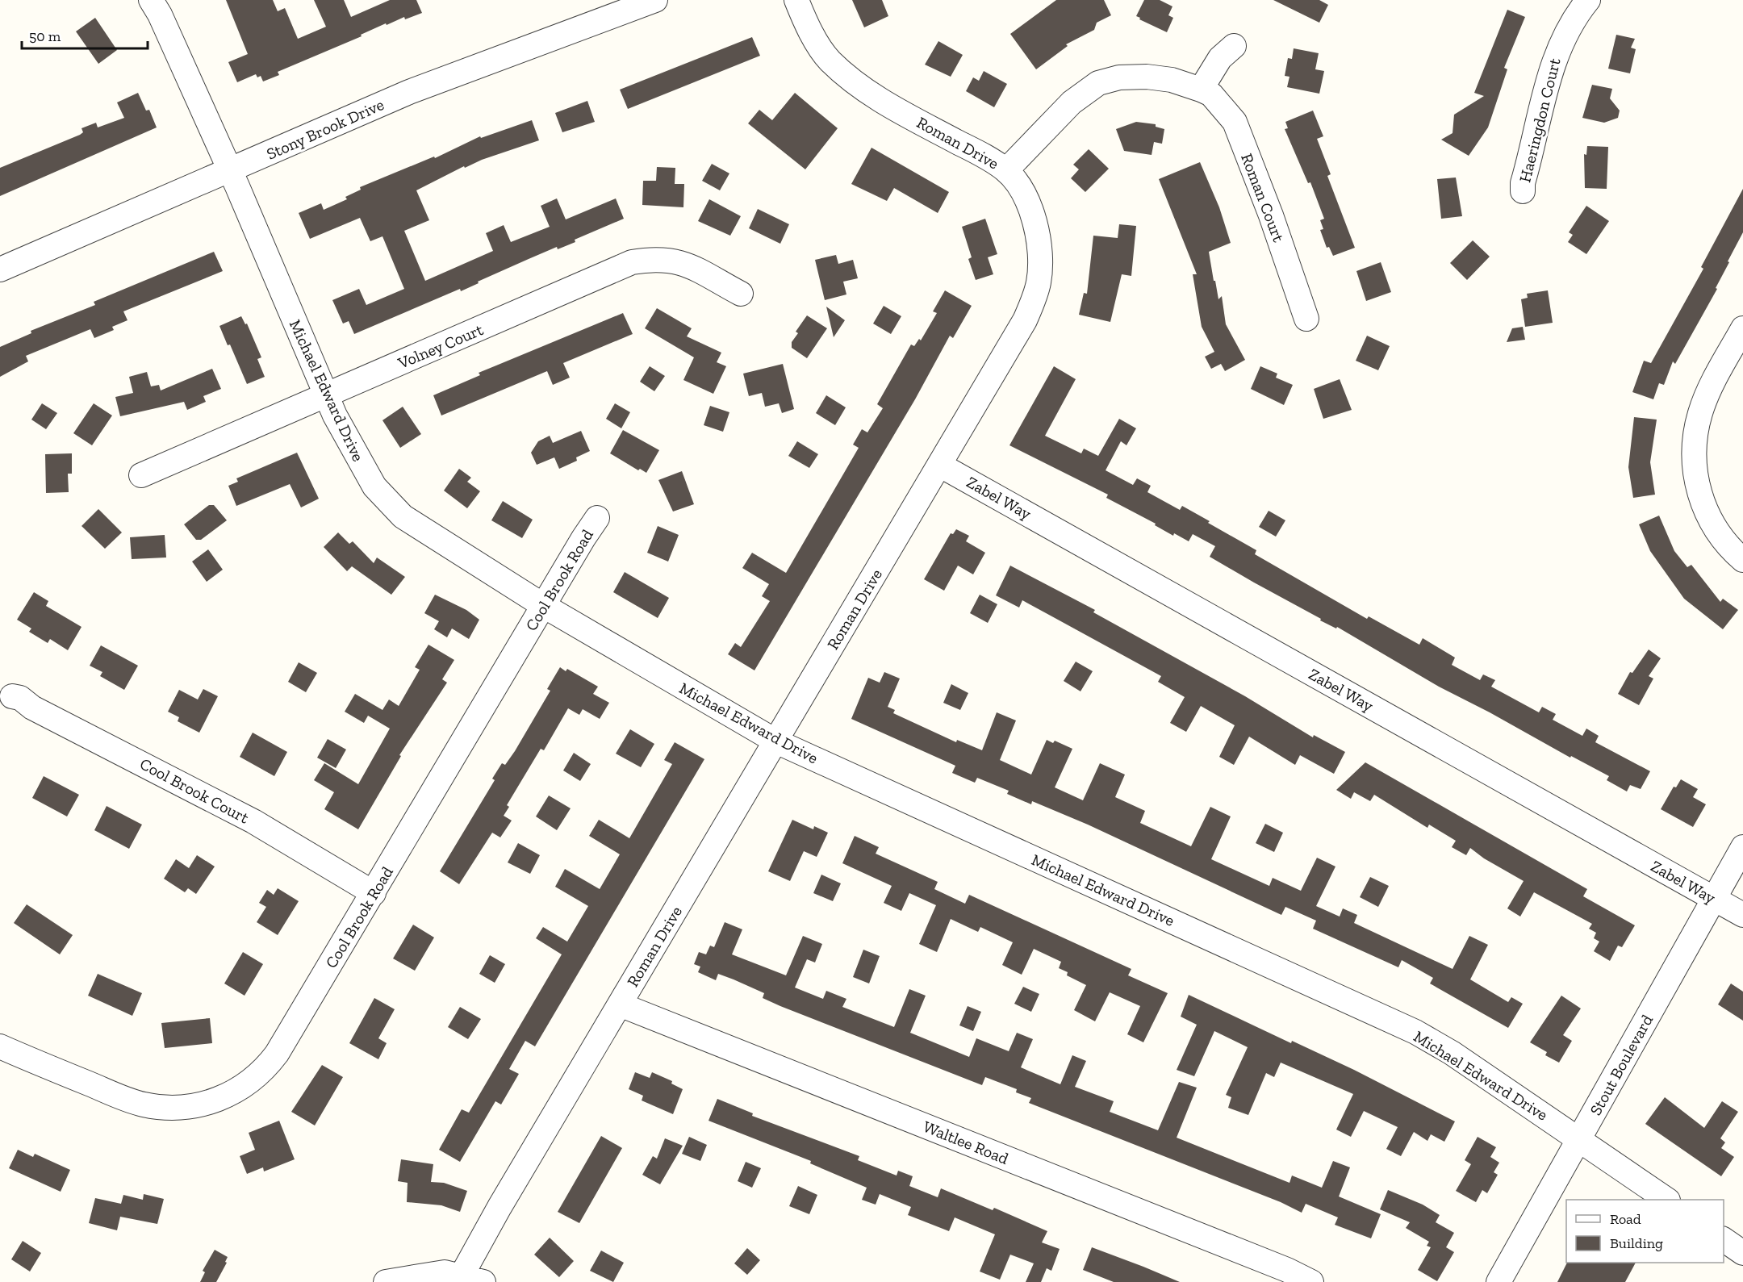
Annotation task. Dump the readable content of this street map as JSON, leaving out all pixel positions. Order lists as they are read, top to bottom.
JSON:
{
  "streets": {
    "street": [
      "Haeringdon Court",
      "Stony Brook Drive",
      "Roman Drive",
      "Roman Court",
      "Volney Court",
      "Michael Edward Drive",
      "Zabel Way",
      "Cool Brook Road",
      "Cool Brook Court",
      "Stout Boulevard",
      "Waltlee Road"
    ]
  },
  "crossings": [
    ["Stony Brook Drive", "Michael Edward Drive"],
    ["Roman Drive", "Roman Court"],
    ["Roman Drive", "Michael Edward Drive"],
    ["Roman Drive", "Zabel Way"],
    ["Roman Drive", "Waltlee Road"],
    ["Volney Court", "Michael Edward Drive"],
    ["Michael Edward Drive", "Cool Brook Road"],
    ["Michael Edward Drive", "Stout Boulevard"],
    ["Zabel Way", "Stout Boulevard"],
    ["Cool Brook Road", "Cool Brook Court"]
  ],
  "legend": ["Road", "Building"],
  "scale_bar": "50 m"
}
